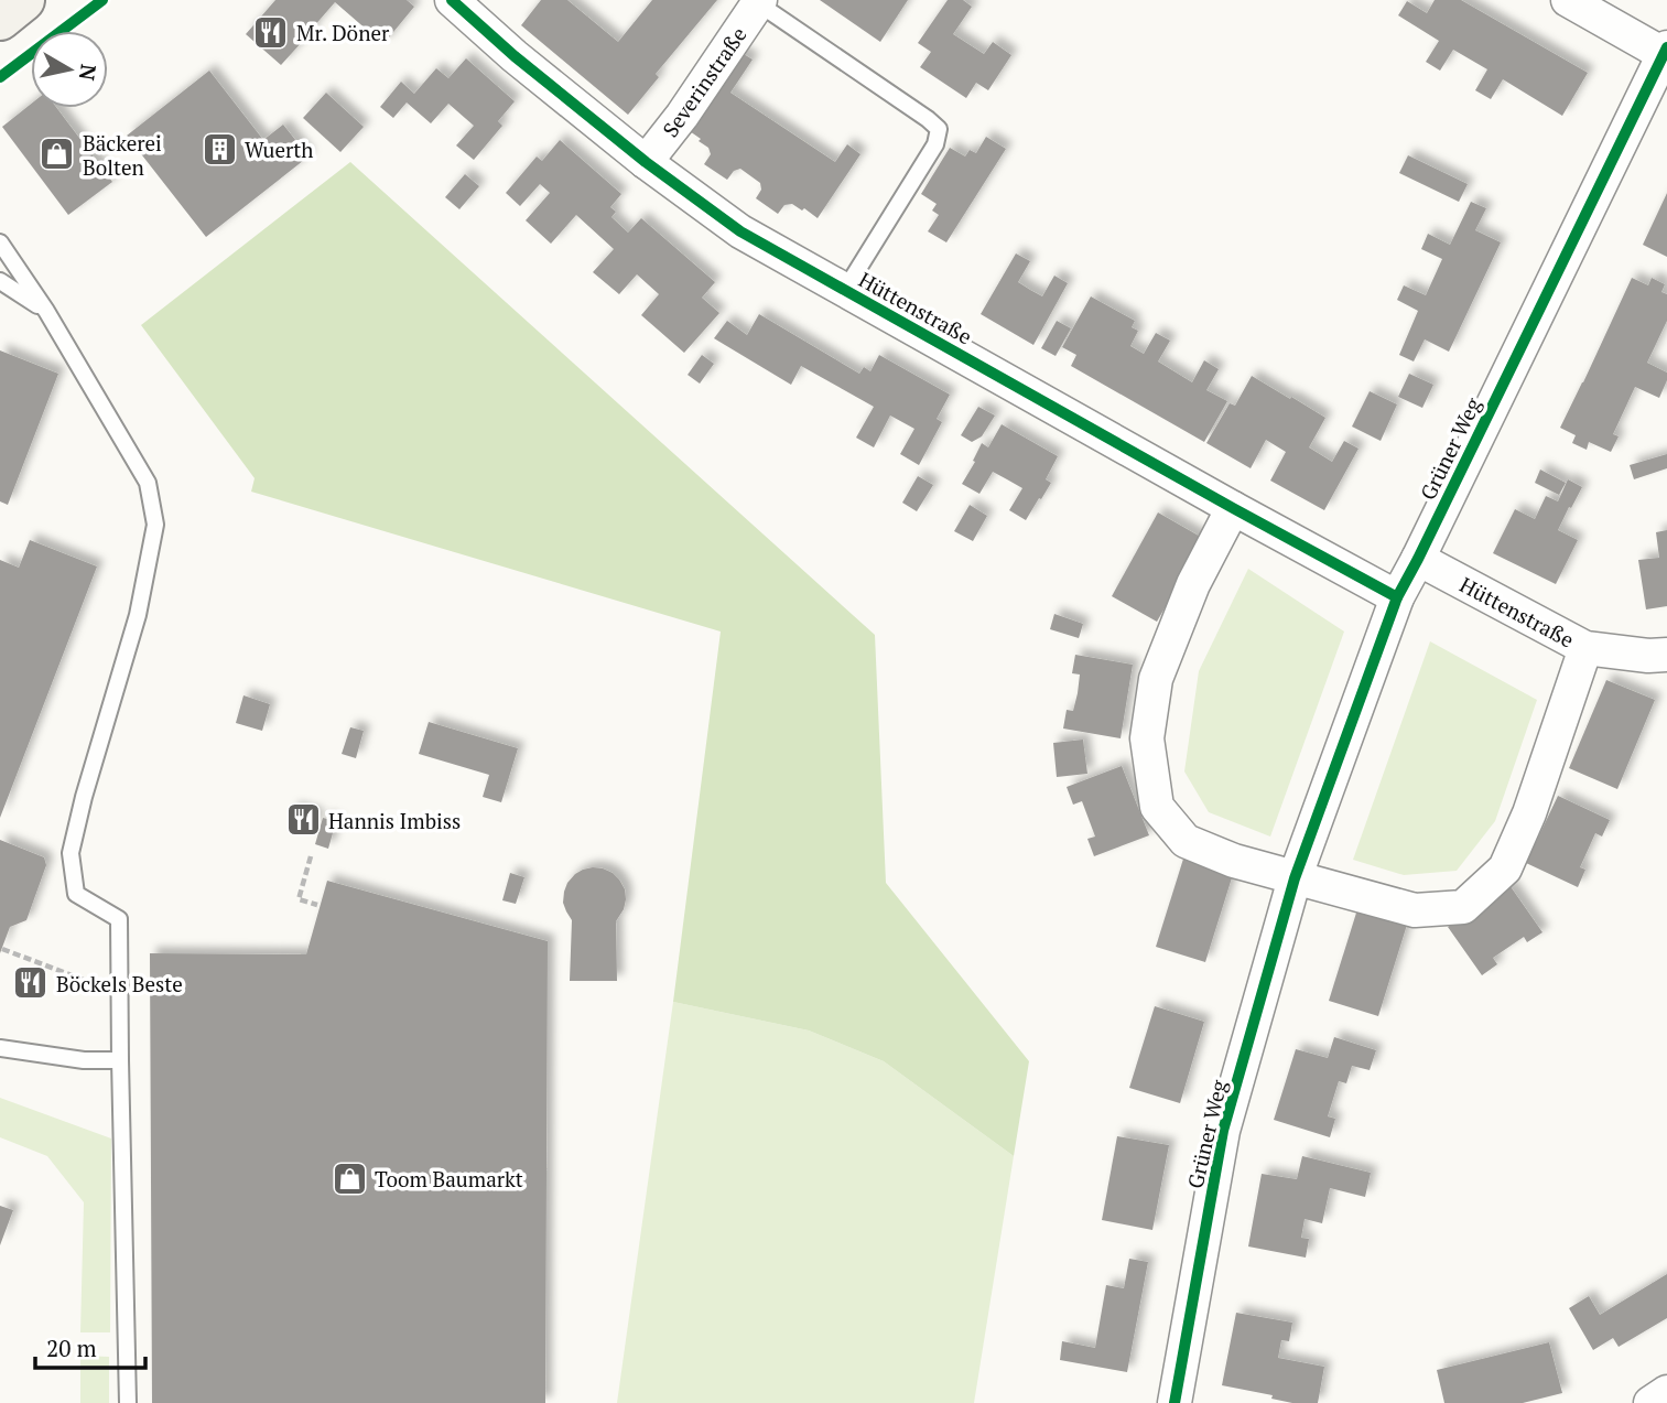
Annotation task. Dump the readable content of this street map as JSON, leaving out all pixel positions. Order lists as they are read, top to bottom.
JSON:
{
  "streets": {
    "street": ["Severinstraße", "Hüttenstraße", "Grüner Weg"]
  },
  "crossings": [
    ["Severinstraße", "Hüttenstraße"],
    ["Hüttenstraße", "Grüner Weg"]
  ],
  "places": {
    "restaurant": ["Mr. Döner", "Hannis Imbiss", "Böckels Beste"],
    "building": ["Wuerth"],
    "shop": ["Bäckerei Bolten", "Toom Baumarkt"]
  },
  "scale_bar": "20 m",
  "north": "right"
}
